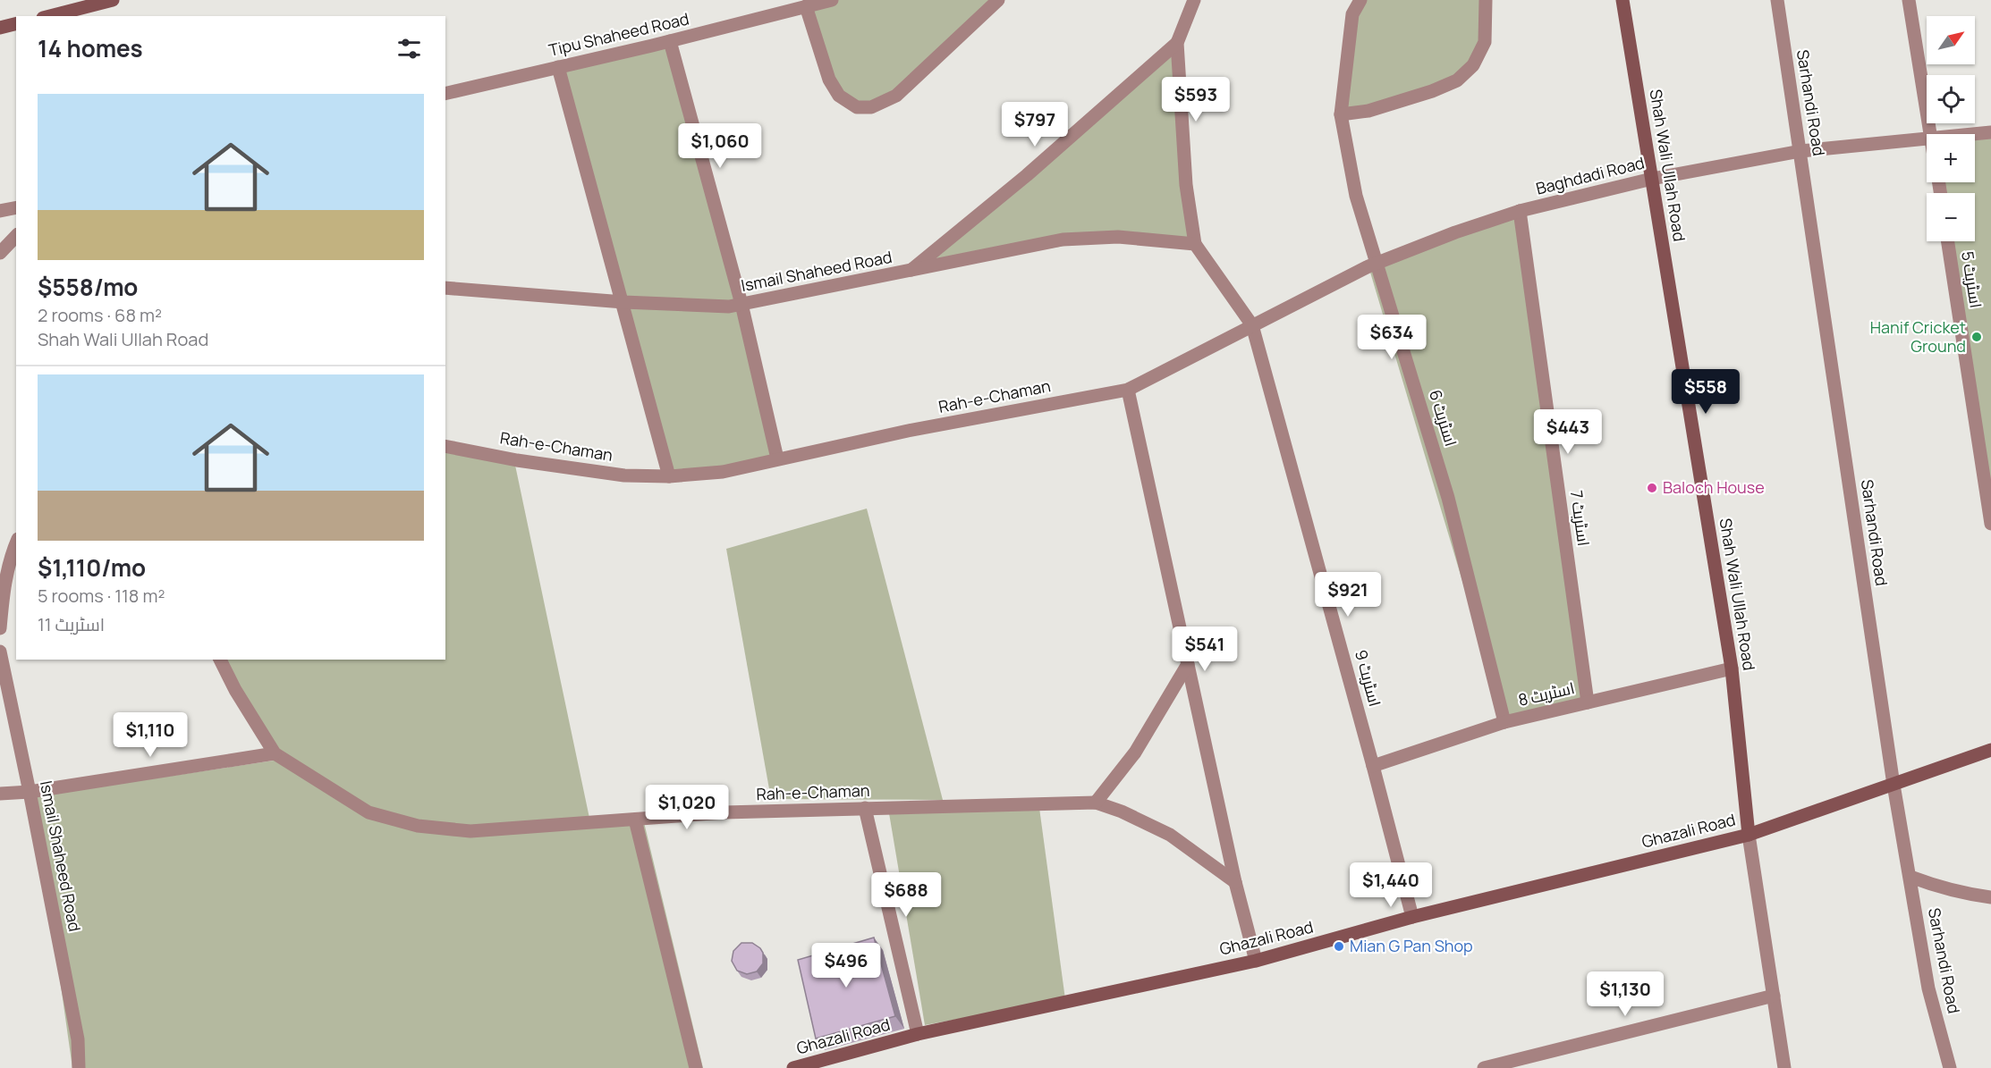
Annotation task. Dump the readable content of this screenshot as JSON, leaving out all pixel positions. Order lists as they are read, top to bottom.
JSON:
{
  "streets": {
    "main road": ["Shah Wali Ullah Road", "Ghazali Road"],
    "street": [
      "Tipu Shaheed Road",
      "Sarhandi Road",
      "Baghdadi Road",
      "Ismail Shaheed Road",
      "اسٹریٹ 5",
      "Rah-e-Chaman",
      "اسٹریٹ 6",
      "اسٹریٹ 7",
      "اسٹریٹ 9",
      "اسٹریٹ 8"
    ]
  },
  "crossings": [
    ["Sarhandi Road", "Baghdadi Road"],
    ["Sarhandi Road", "Ghazali Road"],
    ["Shah Wali Ullah Road", "Baghdadi Road"],
    ["Shah Wali Ullah Road", "اسٹریٹ 8"],
    ["Shah Wali Ullah Road", "Ghazali Road"],
    ["Baghdadi Road", "Rah-e-Chaman"],
    ["Baghdadi Road", "اسٹریٹ 6"],
    ["Baghdadi Road", "اسٹریٹ 7"],
    ["Baghdadi Road", "اسٹریٹ 9"],
    ["Rah-e-Chaman", "اسٹریٹ 9"],
    ["اسٹریٹ 6", "اسٹریٹ 8"],
    ["اسٹریٹ 7", "اسٹریٹ 8"],
    ["اسٹریٹ 9", "اسٹریٹ 8"],
    ["اسٹریٹ 9", "Ghazali Road"]
  ],
  "places": ["Hanif Cricket Ground", "Baloch House", "Mian G Pan Shop"],
  "north": "top right",
  "page": {
    "map_buttons": ["+", "−"],
    "heading": "14 homes",
    "price": [
      "$593",
      "$797",
      "$1,060",
      "$634",
      "$558",
      "$443",
      "$921",
      "$541",
      "$1,110",
      "$1,020",
      "$1,440",
      "$688",
      "$496",
      "$1,130"
    ],
    "list": [
      {
        "name": "$558/mo",
        "note": "2 rooms · 68 m² · Shah Wali Ullah Road"
      },
      {
        "name": "$1,110/mo",
        "note": "5 rooms · 118 m² · اسٹریٹ 11"
      }
    ]
  }
}
